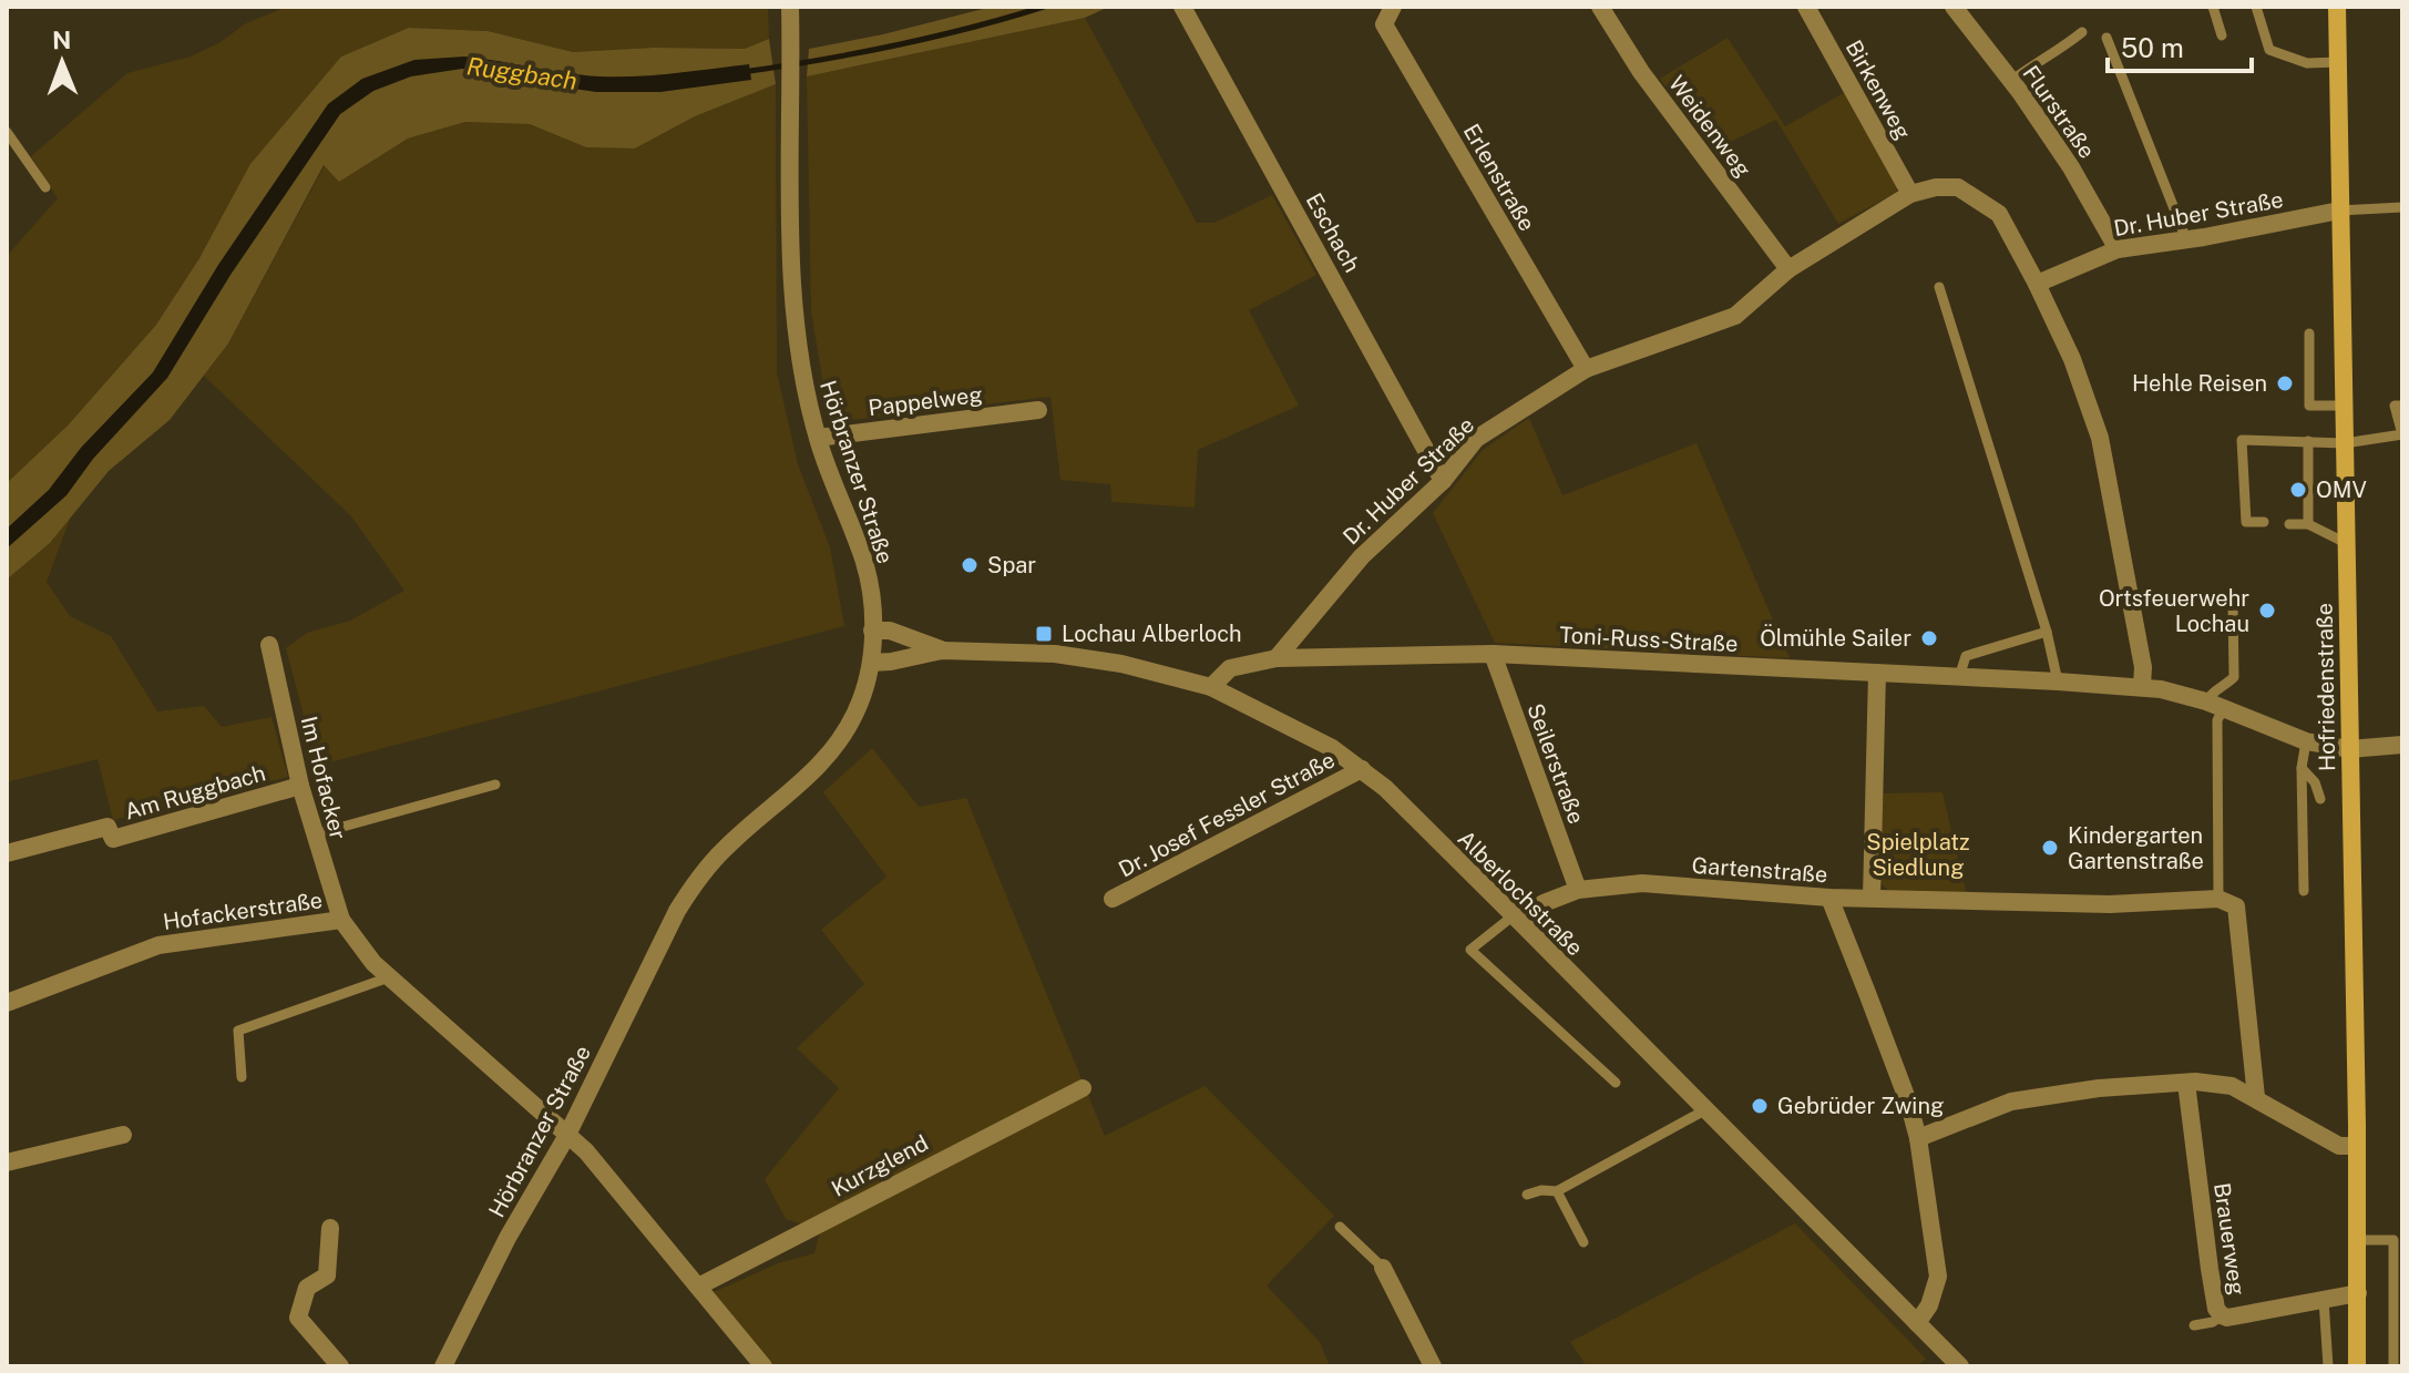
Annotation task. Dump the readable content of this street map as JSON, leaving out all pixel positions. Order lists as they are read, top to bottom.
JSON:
{
  "streets": {
    "main road": ["Hofriedenstraße"],
    "street": [
      "Birkenweg",
      "Flurstraße",
      "Weidenweg",
      "Erlenstraße",
      "Dr. Huber Straße",
      "Eschach",
      "Pappelweg",
      "Hörbranzer Straße",
      "Toni-Russ-Straße",
      "Seilerstraße",
      "Im Hofacker",
      "Am Ruggbach",
      "Dr. Josef Fessler Straße",
      "Gartenstraße",
      "Alberlochstraße",
      "Hofackerstraße",
      "Kurzglend",
      "Brauerweg"
    ]
  },
  "crossings": [
    ["Birkenweg", "Dr. Huber Straße"],
    ["Flurstraße", "Dr. Huber Straße"],
    ["Weidenweg", "Dr. Huber Straße"],
    ["Erlenstraße", "Dr. Huber Straße"],
    ["Dr. Huber Straße", "Eschach"],
    ["Dr. Huber Straße", "Toni-Russ-Straße"],
    ["Dr. Huber Straße", "Hofriedenstraße"],
    ["Pappelweg", "Hörbranzer Straße"],
    ["Hörbranzer Straße", "Alberlochstraße"],
    ["Hörbranzer Straße", "Hofackerstraße"],
    ["Toni-Russ-Straße", "Hofriedenstraße"],
    ["Toni-Russ-Straße", "Seilerstraße"],
    ["Toni-Russ-Straße", "Alberlochstraße"],
    ["Hofriedenstraße", "Brauerweg"],
    ["Seilerstraße", "Gartenstraße"],
    ["Im Hofacker", "Am Ruggbach"],
    ["Im Hofacker", "Hofackerstraße"],
    ["Dr. Josef Fessler Straße", "Alberlochstraße"],
    ["Gartenstraße", "Alberlochstraße"]
  ],
  "water": ["Ruggbach"],
  "parks": ["Spielplatz Siedlung"],
  "places": {
    "other": [
      "Hehle Reisen",
      "OMV",
      "Spar",
      "Ortsfeuerwehr Lochau",
      "Ölmühle Sailer",
      "Kindergarten Gartenstraße",
      "Gebrüder Zwing"
    ],
    "transit": ["Lochau Alberloch"]
  },
  "scale_bar": "50 m",
  "north": "top"
}
